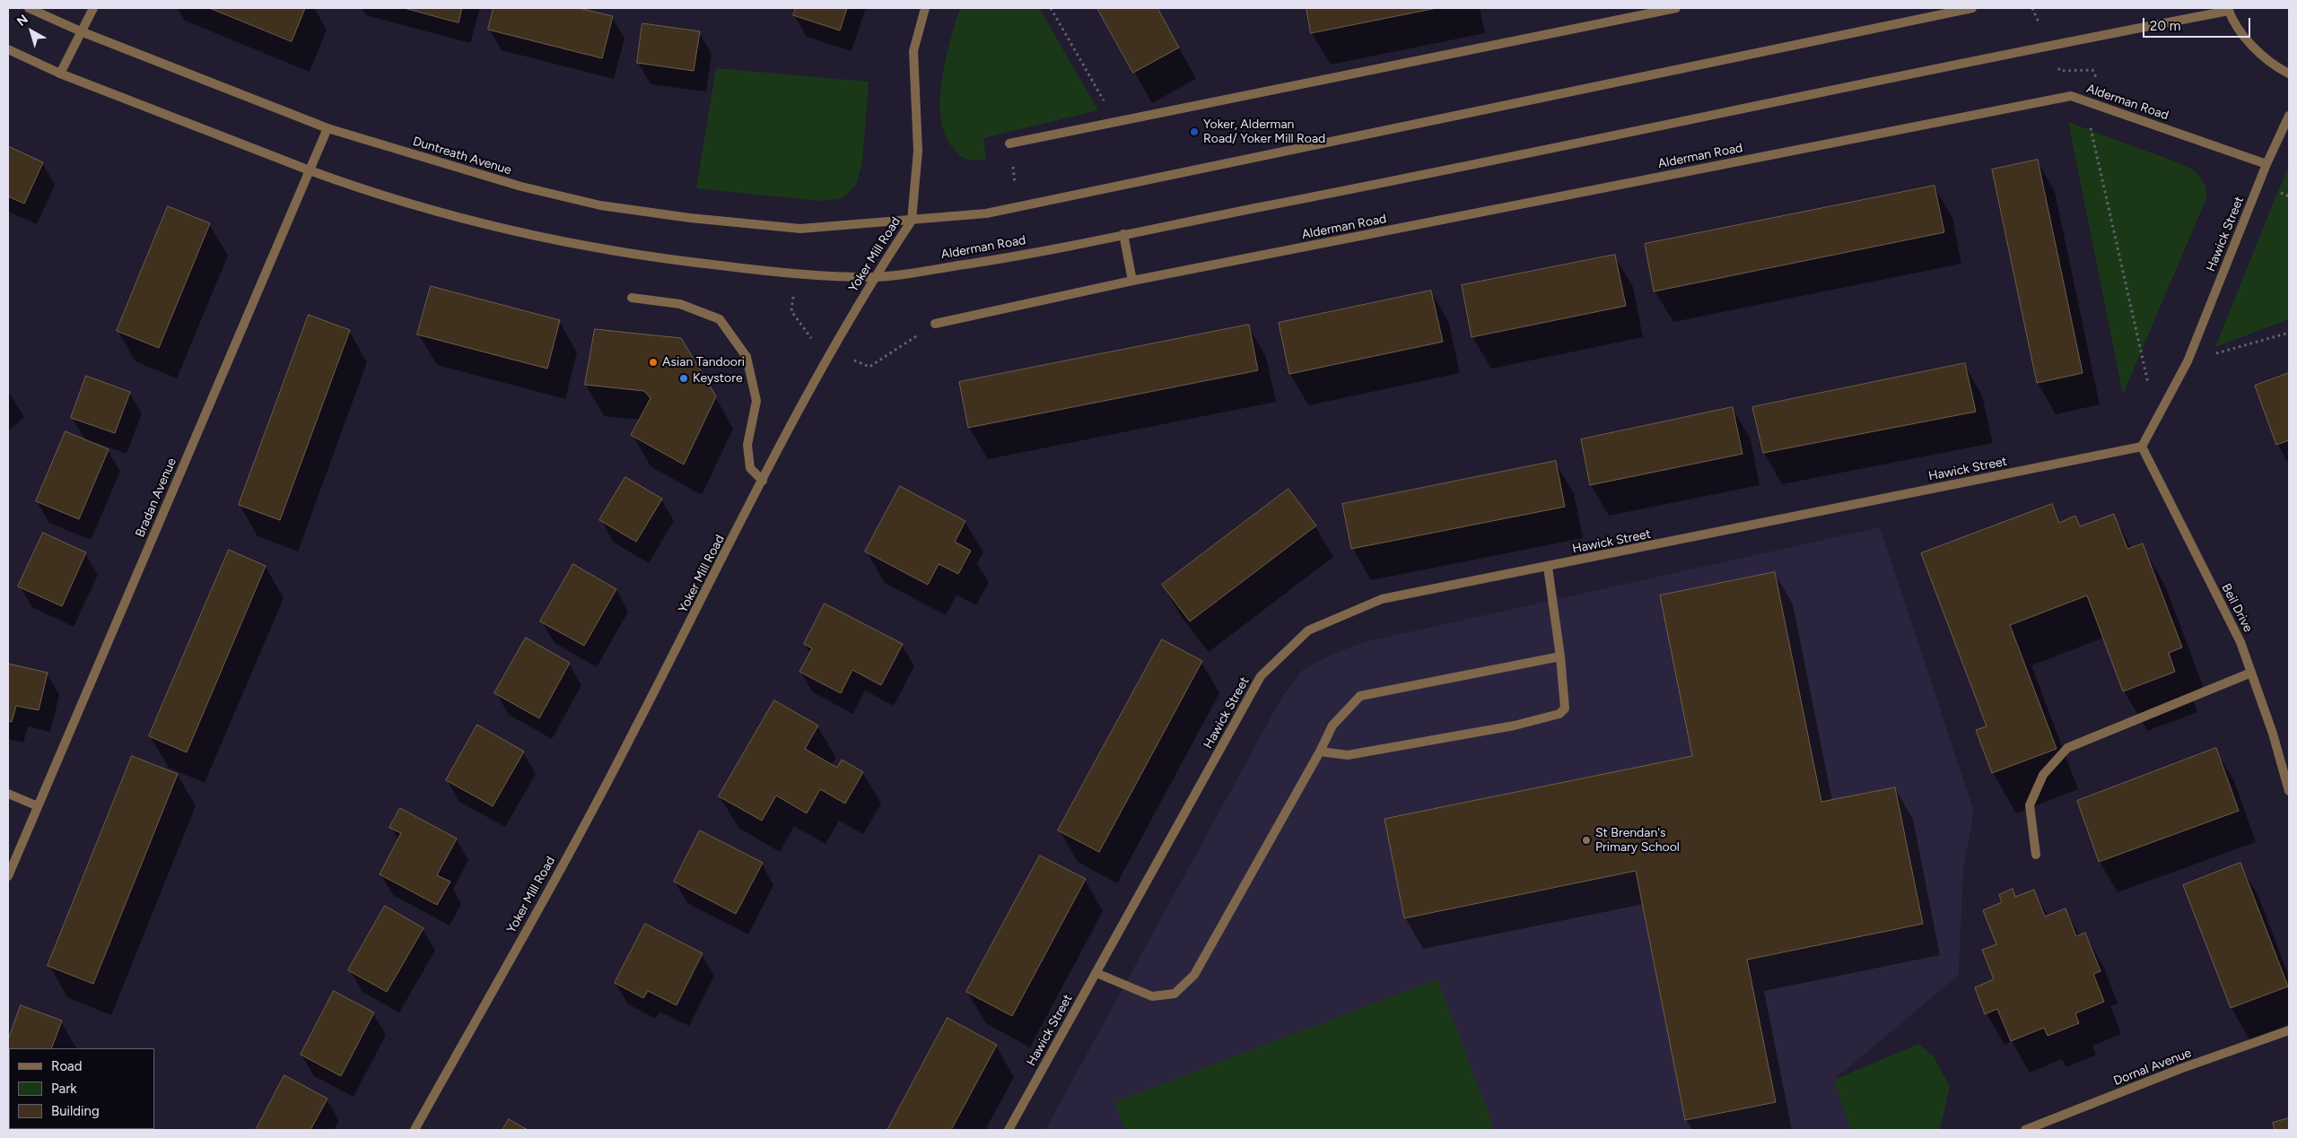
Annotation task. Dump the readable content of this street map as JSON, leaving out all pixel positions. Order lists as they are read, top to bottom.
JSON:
{
  "streets": {
    "street": [
      "Alderman Road",
      "Duntreath Avenue",
      "Hawick Street",
      "Yoker Mill Road",
      "Bradan Avenue",
      "Beil Drive",
      "Dornal Avenue"
    ]
  },
  "crossings": [
    ["Alderman Road", "Hawick Street"],
    ["Alderman Road", "Yoker Mill Road"],
    ["Duntreath Avenue", "Yoker Mill Road"],
    ["Duntreath Avenue", "Bradan Avenue"],
    ["Hawick Street", "Beil Drive"]
  ],
  "places": [
    "Yoker, Alderman Road/ Yoker Mill Road",
    "Asian Tandoori",
    "Keystore",
    "St Brendan's Primary School"
  ],
  "legend": ["Road", "Park", "Building"],
  "scale_bar": "20 m",
  "north": "top left"
}
